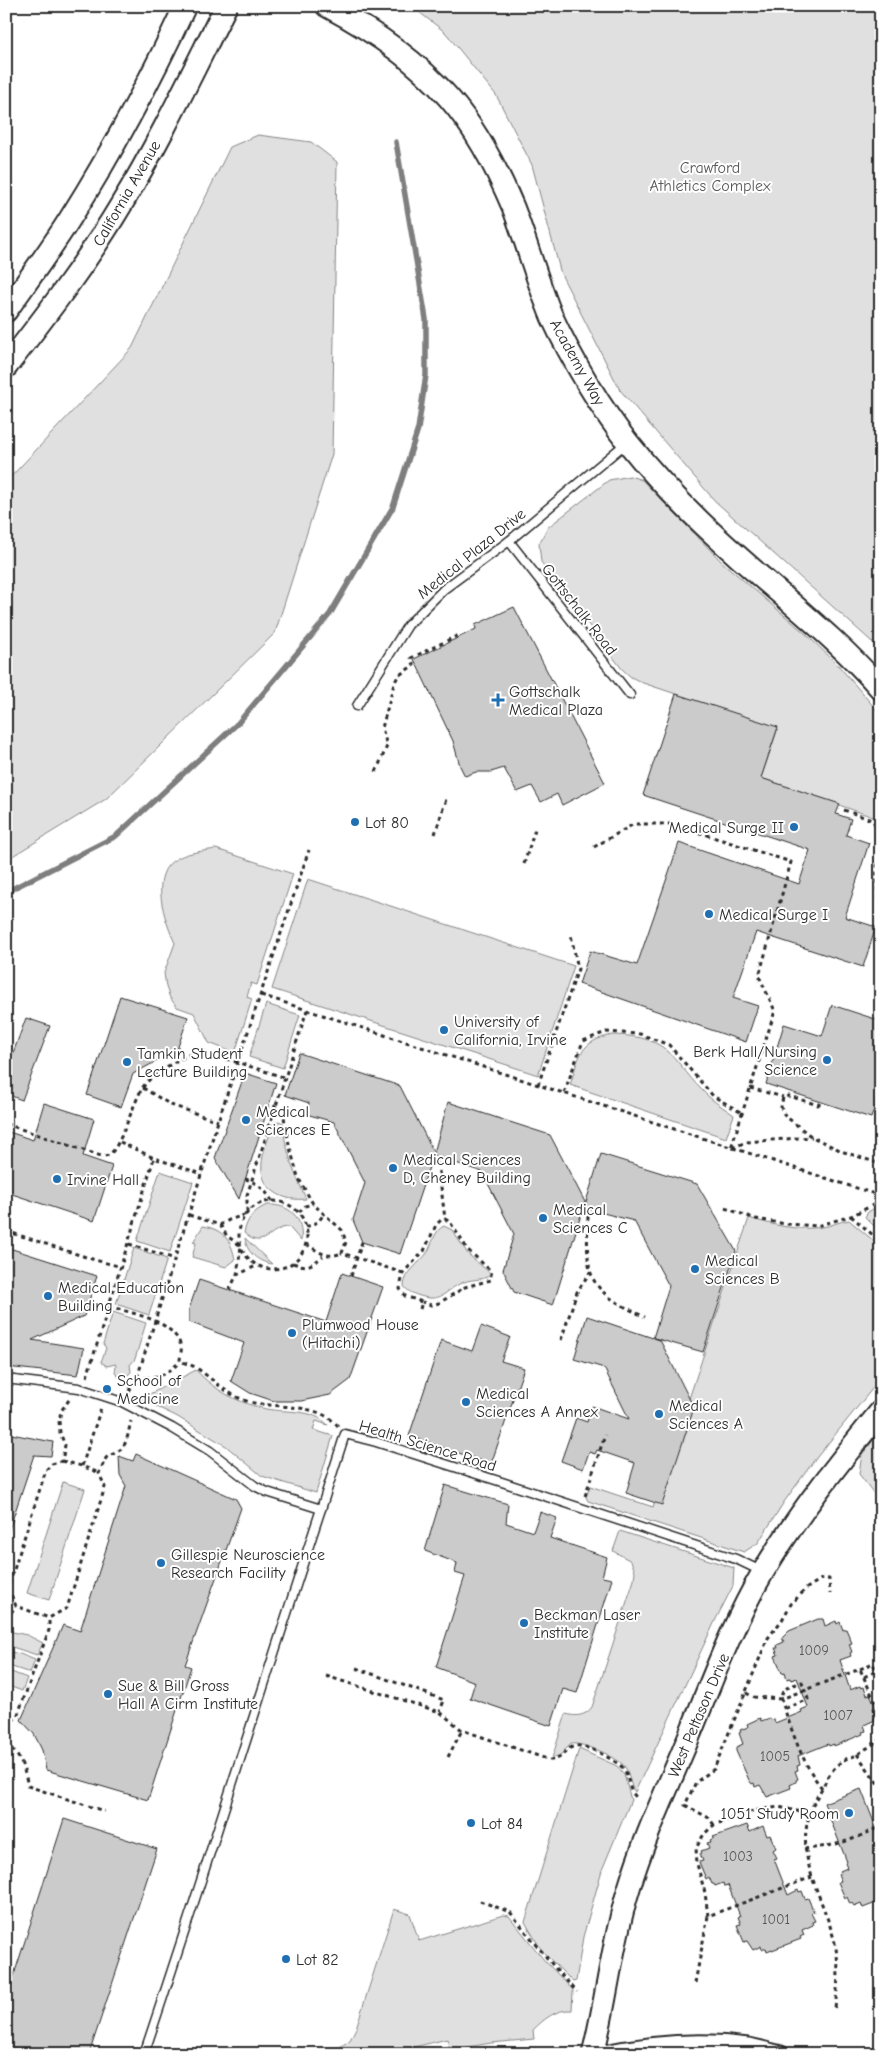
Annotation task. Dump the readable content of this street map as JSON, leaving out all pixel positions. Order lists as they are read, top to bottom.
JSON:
{
  "streets": {
    "street": ["California Avenue", "Academy Way", "West Peltason Drive"],
    "lane": ["Medical Plaza Drive", "Gottschalk Road", "Health Science Road"]
  },
  "crossings": [
    ["Academy Way", "Medical Plaza Drive"],
    ["Medical Plaza Drive", "Gottschalk Road"],
    ["Health Science Road", "West Peltason Drive"]
  ],
  "parks": ["Crawford Athletics Complex"],
  "places": {
    "health": ["Gottschalk Medical Plaza"],
    "other": [
      "Lot 80",
      "Medical Surge II",
      "Medical Surge I",
      "University of California, Irvine",
      "Berk Hall/Nursing Science",
      "Tamkin Student Lecture Building",
      "Medical Sciences E",
      "Medical Sciences D, Cheney Building",
      "Irvine Hall",
      "Medical Sciences C",
      "Medical Sciences B",
      "Medical Education Building",
      "Plumwood House (Hitachi)",
      "School of Medicine",
      "Medical Sciences A Annex",
      "Medical Sciences A",
      "Gillespie Neuroscience Research Facility",
      "Beckman Laser Institute",
      "Sue & Bill Gross Hall A Cirm Institute",
      "1051 Study Room",
      "Lot 84",
      "Lot 82"
    ]
  },
  "house_numbers": [
    "1009",
    "1007",
    "1005",
    "1003",
    "1001"
  ]
}
